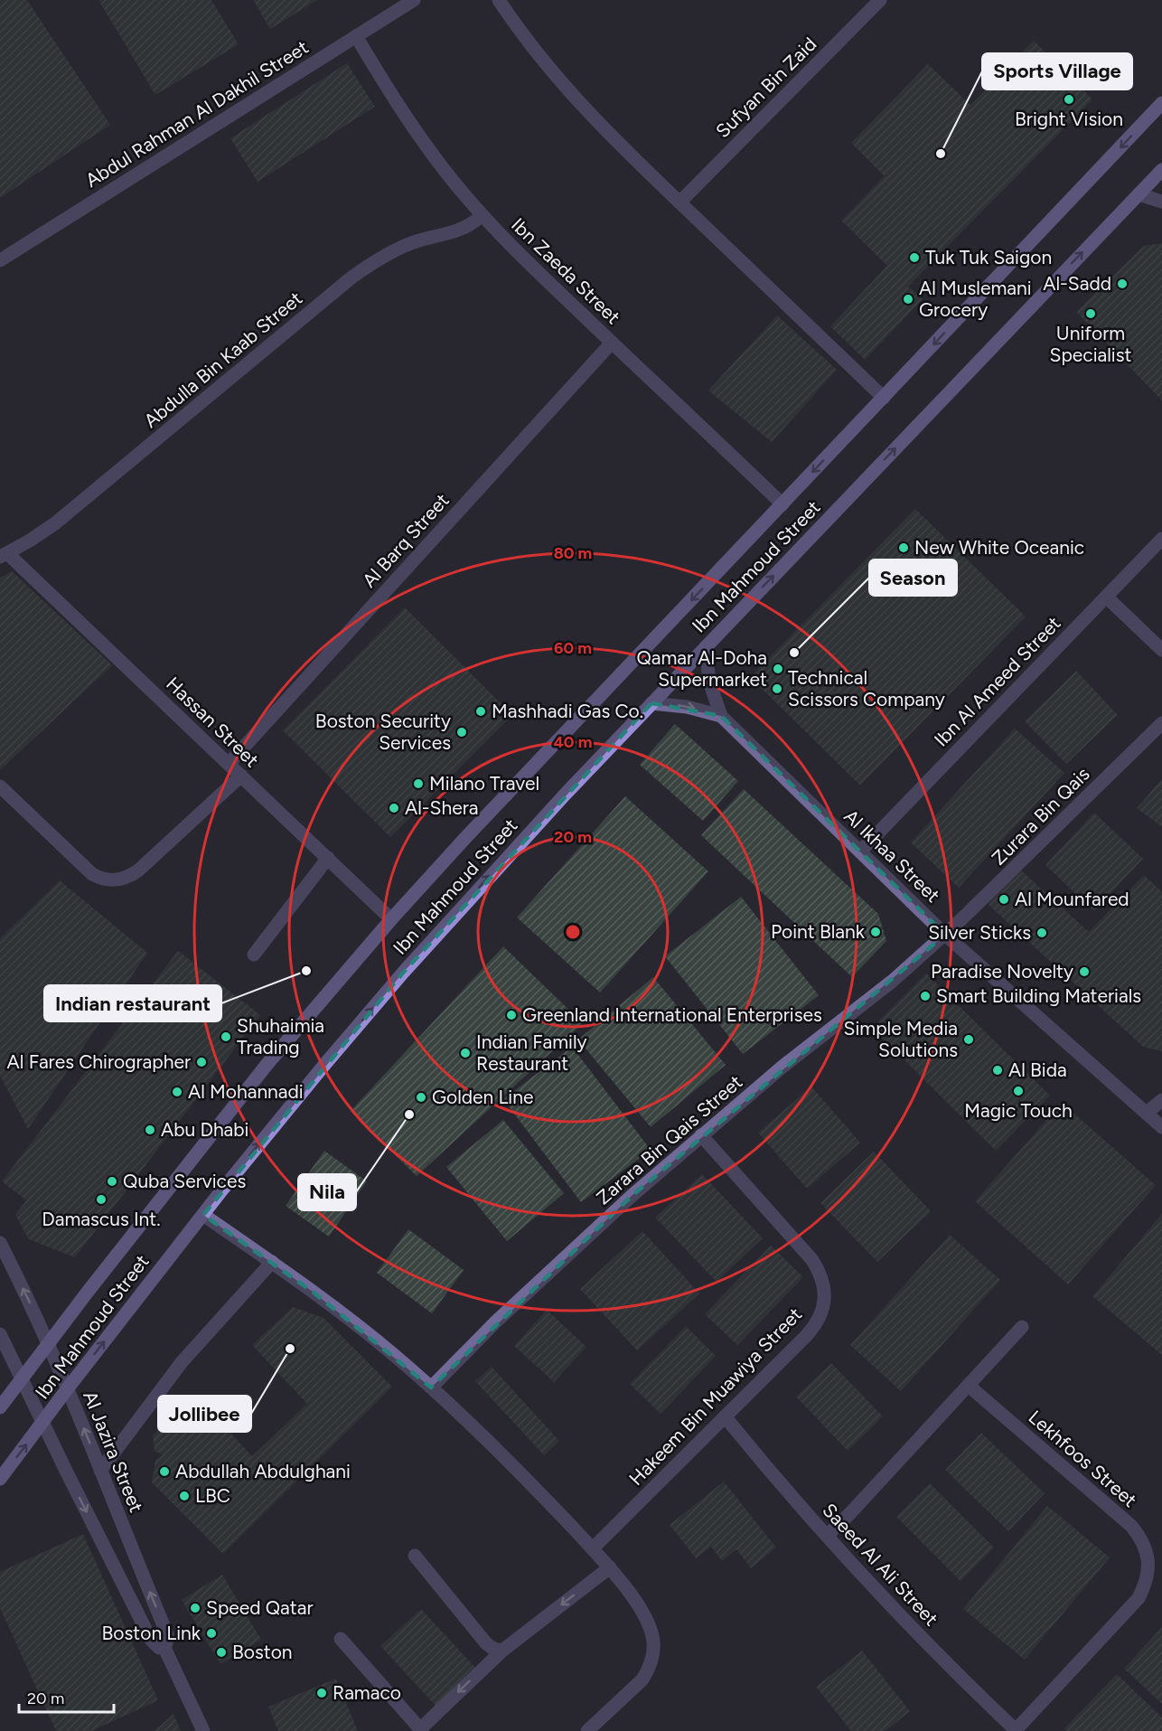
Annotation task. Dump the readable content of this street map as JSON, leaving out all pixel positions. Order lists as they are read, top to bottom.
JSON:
{
  "streets": {
    "street": [
      "Sufyan Bin Zaid",
      "Abdul Rahman Al Dakhil Street",
      "Ibn Zaeda Street",
      "Abdulla Bin Kaab Street",
      "Al Barq Street",
      "Ibn Mahmoud Street",
      "Ibn Al Ameed Street",
      "Hassan Street",
      "Zurara Bin Qais",
      "Al Ikhaa Street",
      "Zarara Bin Qais Street",
      "Hakeem Bin Muawiya Street",
      "Al Jazira Street",
      "Lekhfoos Street",
      "Saeed Al Ali Street"
    ]
  },
  "crossings": [
    ["Abdul Rahman Al Dakhil Street", "Ibn Zaeda Street"],
    ["Ibn Zaeda Street", "Abdulla Bin Kaab Street"],
    ["Ibn Zaeda Street", "Al Barq Street"],
    ["Ibn Zaeda Street", "Ibn Mahmoud Street"],
    ["Abdulla Bin Kaab Street", "Hassan Street"],
    ["Al Barq Street", "Hassan Street"],
    ["Ibn Mahmoud Street", "Hassan Street"],
    ["Ibn Mahmoud Street", "Al Ikhaa Street"],
    ["Ibn Mahmoud Street", "Al Jazira Street"],
    ["Ibn Al Ameed Street", "Al Ikhaa Street"],
    ["Zurara Bin Qais", "Al Ikhaa Street"],
    ["Zurara Bin Qais", "Zarara Bin Qais Street"],
    ["Al Ikhaa Street", "Zarara Bin Qais Street"],
    ["Zarara Bin Qais Street", "Hakeem Bin Muawiya Street"],
    ["Hakeem Bin Muawiya Street", "Saeed Al Ali Street"],
    ["Lekhfoos Street", "Saeed Al Ali Street"]
  ],
  "places": [
    "Bright Vision",
    "Sports Village",
    "Tuk Tuk Saigon",
    "Al-Sadd",
    "Al Muslemani Grocery",
    "Uniform Specialist",
    "New White Oceanic",
    "Season",
    "Qamar Al-Doha Supermarket",
    "Technical Scissors Company",
    "Mashhadi Gas Co.",
    "Boston Security Services",
    "Milano Travel",
    "Al-Shera",
    "Al Mounfared",
    "Point Blank",
    "Silver Sticks",
    "Indian restaurant",
    "Paradise Novelty",
    "Smart Building Materials",
    "Greenland International Enterprises",
    "Shuhaimia Trading",
    "Simple Media Solutions",
    "Indian Family Restaurant",
    "Al Fares Chirographer",
    "Al Bida",
    "Magic Touch",
    "Al Mohannadi",
    "Golden Line",
    "Nila",
    "Abu Dhabi",
    "Quba Services",
    "Damascus Int.",
    "Jollibee",
    "Abdullah Abdulghani",
    "LBC",
    "Speed Qatar",
    "Boston Link",
    "Boston",
    "Ramaco"
  ],
  "scale_bar": "20 m",
  "rings": [
    "80 m",
    "60 m",
    "40 m",
    "20 m"
  ]
}
